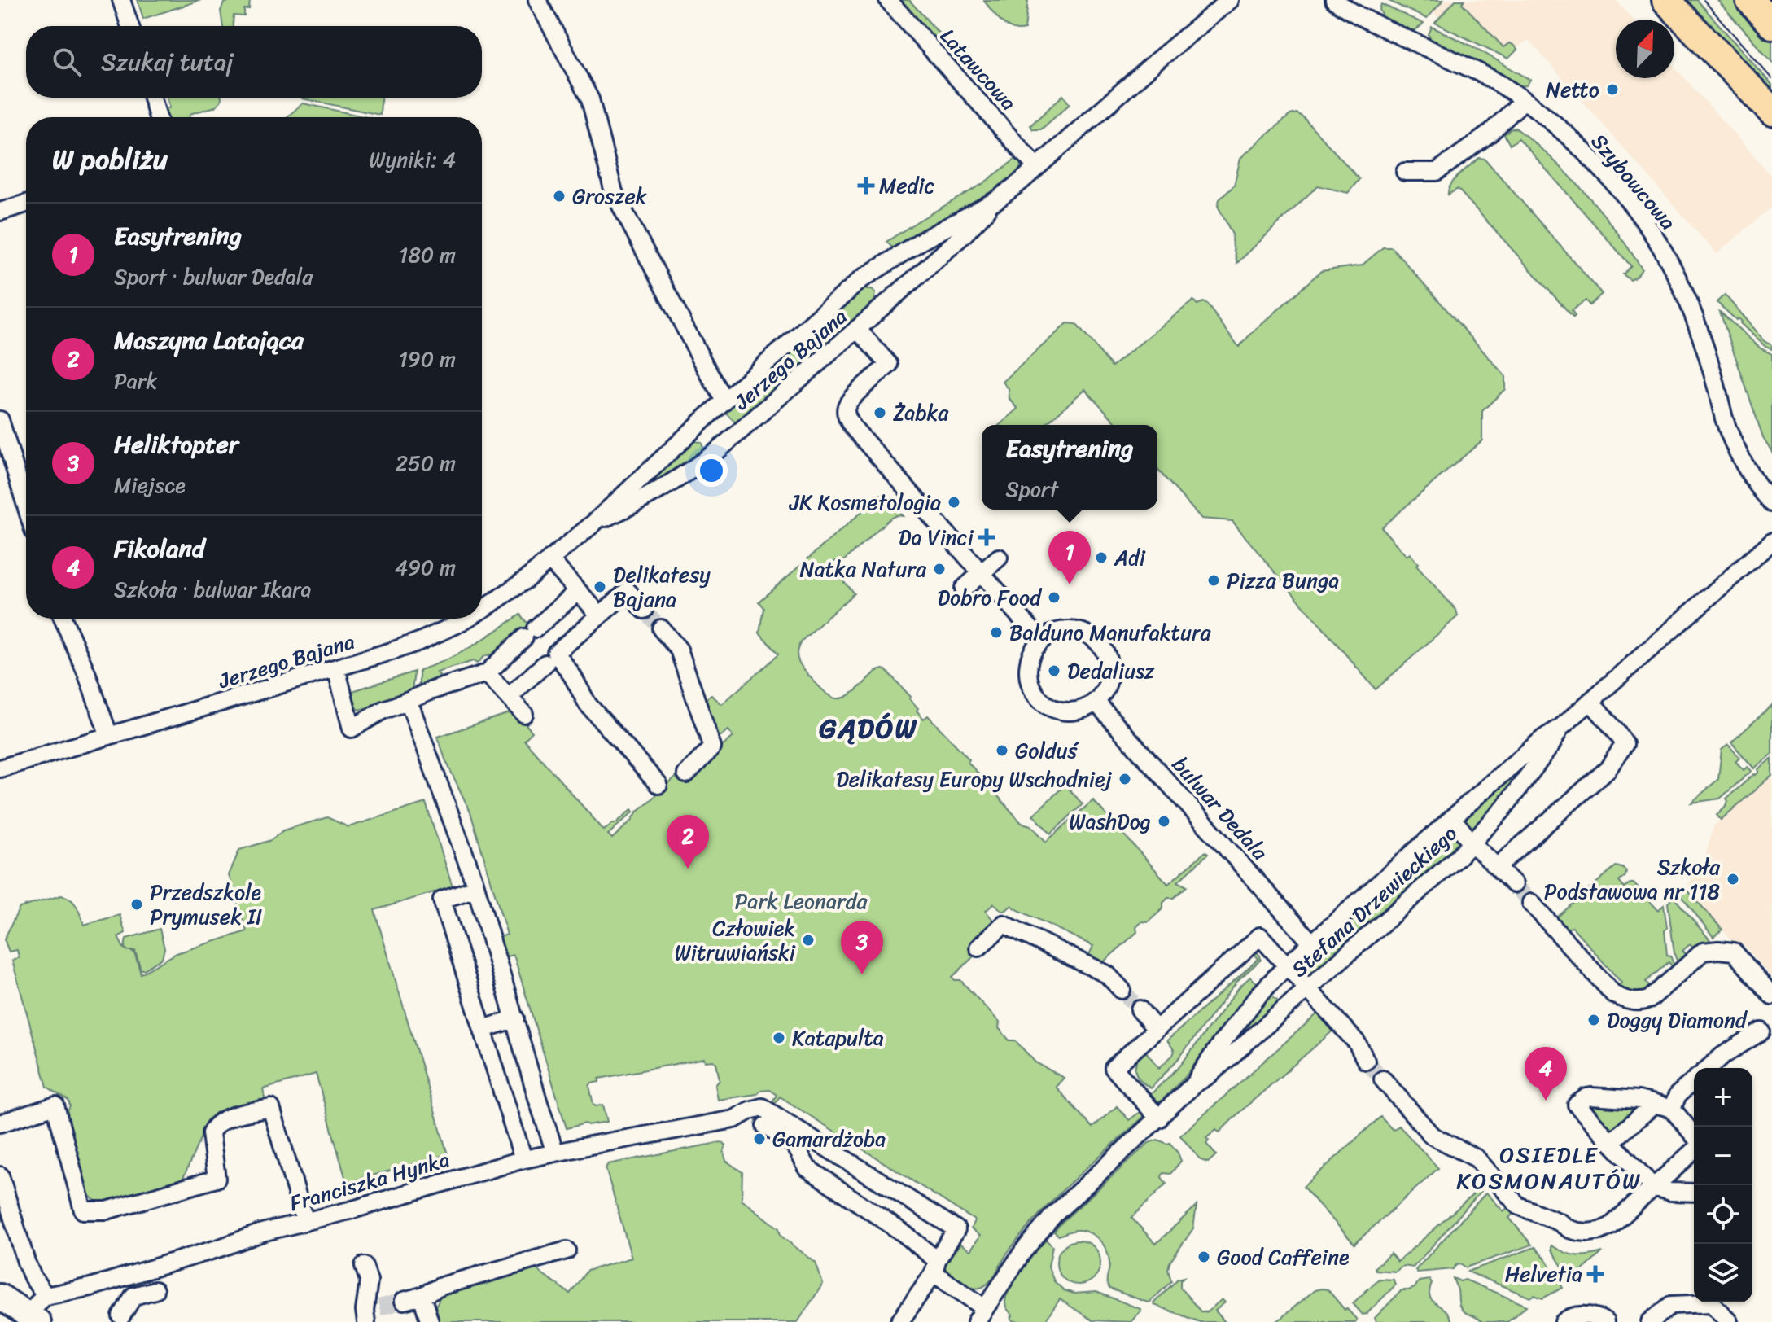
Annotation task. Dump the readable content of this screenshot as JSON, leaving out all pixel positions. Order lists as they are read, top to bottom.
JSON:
{
  "streets": {
    "street": [
      "Latawcowa",
      "Szybowcowa",
      "Jerzego Bajana",
      "bulwar Dedala",
      "Stefana Drzewieckiego",
      "Franciszka Hynka"
    ]
  },
  "crossings": [
    ["Latawcowa", "Jerzego Bajana"],
    ["bulwar Dedala", "Stefana Drzewieckiego"]
  ],
  "districts": ["GĄDÓW", "OSIEDLE KOSMONAUTÓW"],
  "parks": ["Park Leonarda"],
  "places": {
    "other": [
      "Netto",
      "Groszek",
      "Żabka",
      "JK Kosmetologia",
      "Adi",
      "Natka Natura",
      "Pizza Bunga",
      "Delikatesy Bajana",
      "Dobro Food",
      "Balduno Manufaktura",
      "Dedaliusz",
      "Golduś",
      "Delikatesy Europy Wschodniej",
      "WashDog",
      "Szkoła Podstawowa nr 118",
      "Przedszkole Prymusek II",
      "Człowiek Witruwiański",
      "Doggy Diamond",
      "Katapulta",
      "Gamardżoba",
      "Good Caffeine"
    ],
    "health": ["Medic", "Da Vinci", "Helvetia"]
  },
  "north": "top right",
  "page": {
    "search": "Szukaj tutaj",
    "heading": ["W pobliżu", "Wyniki: 4"],
    "list": [
      {
        "mark": "1",
        "name": "Easytrening",
        "note": "Sport · bulwar Dedala",
        "value": "180 m"
      },
      {
        "mark": "2",
        "name": "Maszyna Latająca",
        "note": "Park",
        "value": "190 m"
      },
      {
        "mark": "3",
        "name": "Heliktopter",
        "note": "Miejsce",
        "value": "250 m"
      },
      {
        "mark": "4",
        "name": "Fikoland",
        "note": "Szkoła · bulwar Ikara",
        "value": "490 m"
      }
    ],
    "popup": ["Easytrening", "Sport"],
    "pins": [
      "1",
      "2",
      "3",
      "4"
    ],
    "map_buttons": ["+", "−"]
  }
}
